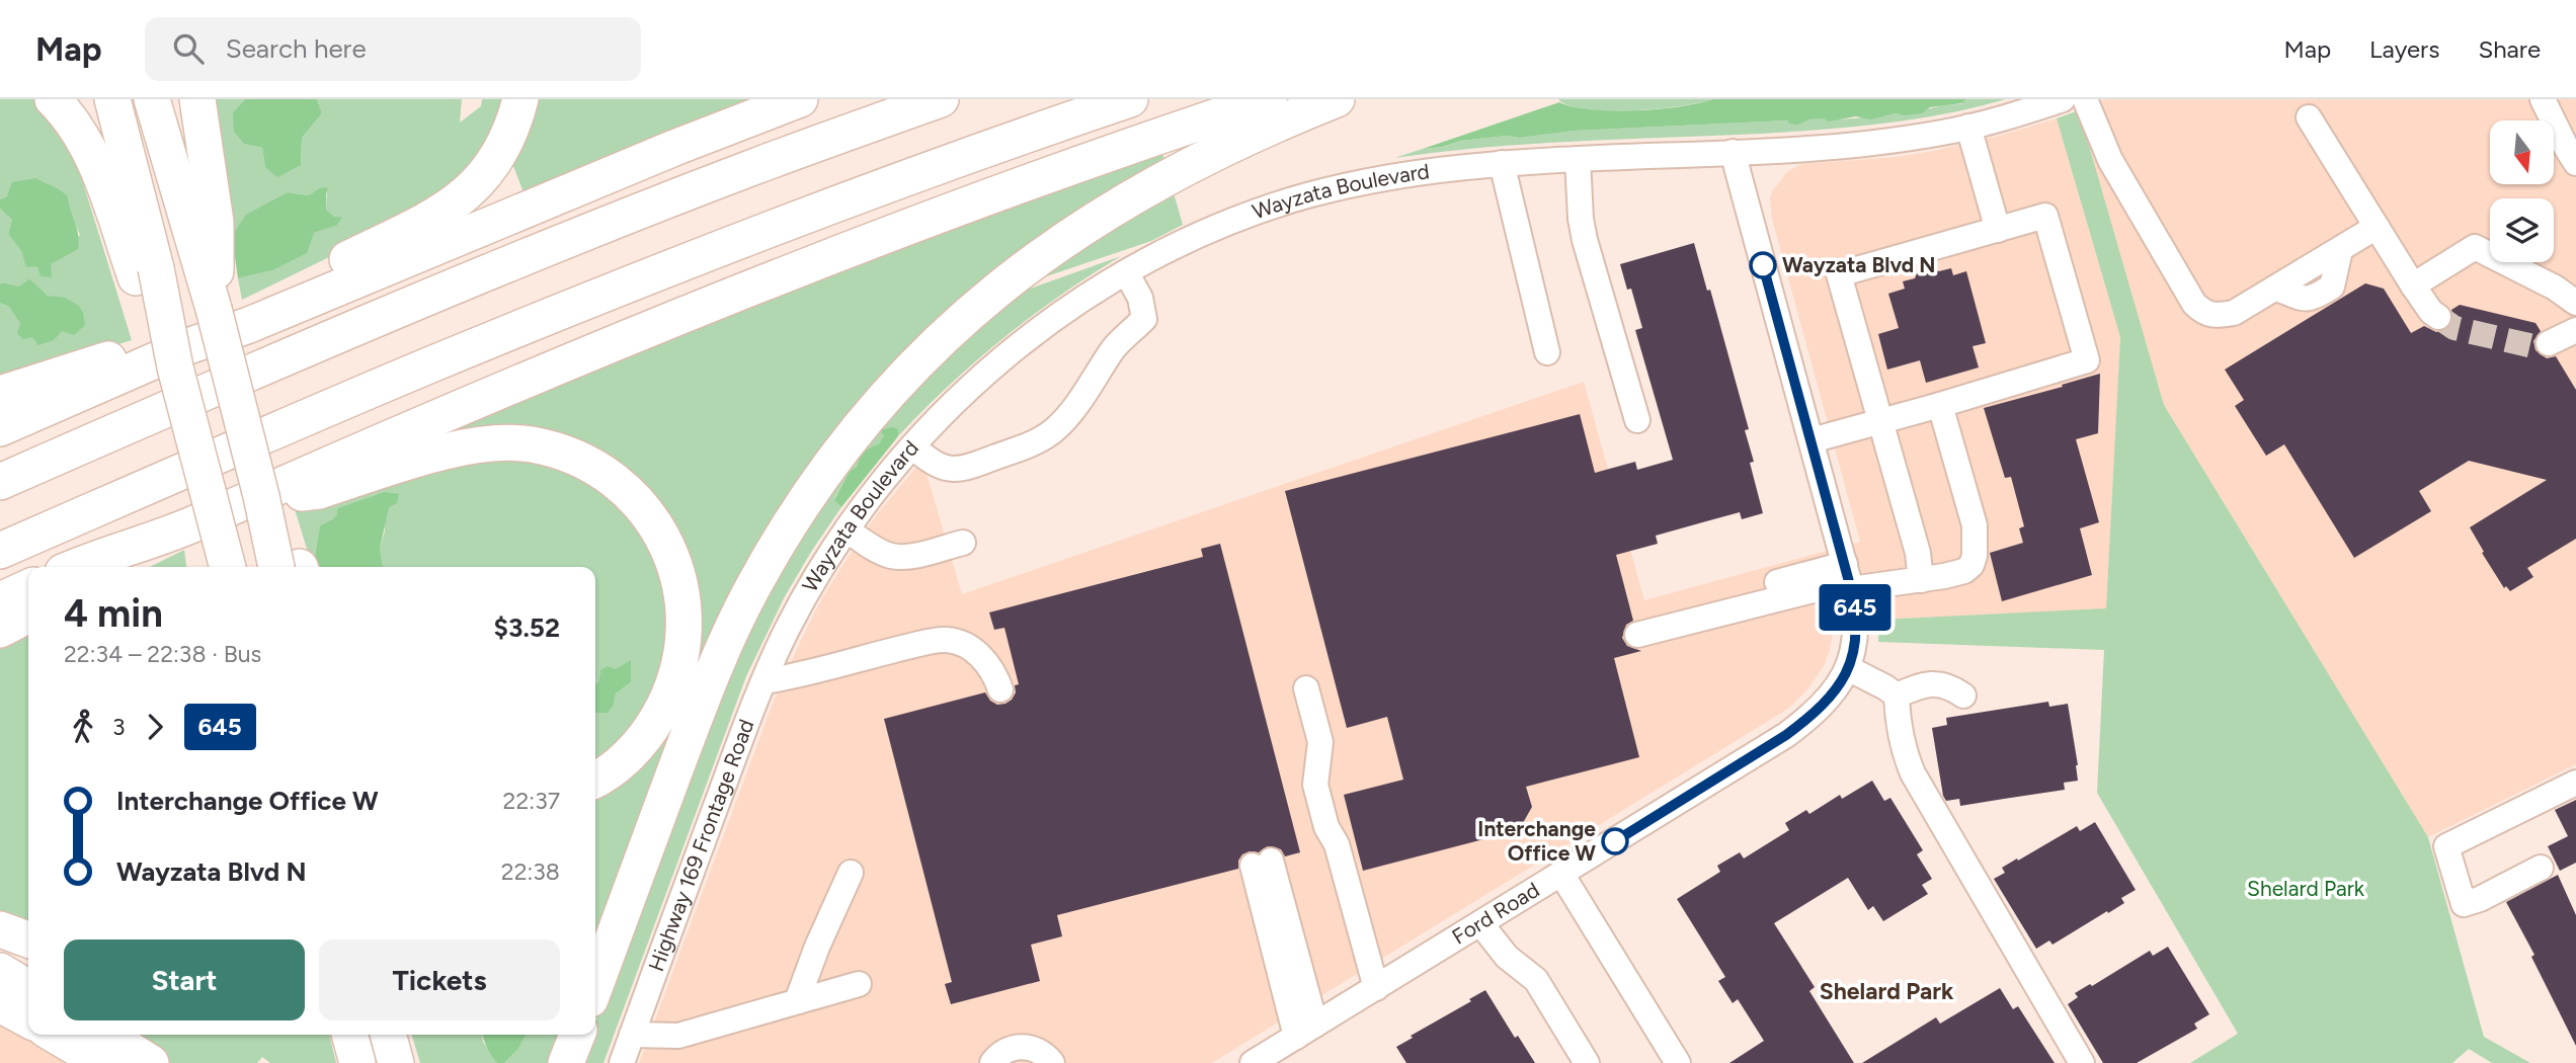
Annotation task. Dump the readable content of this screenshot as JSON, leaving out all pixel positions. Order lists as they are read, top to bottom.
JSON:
{
  "streets": {
    "street": ["Wayzata Boulevard", "Highway 169 Frontage Road", "Ford Road"]
  },
  "crossings": [
    ["Wayzata Boulevard", "Highway 169 Frontage Road"],
    ["Wayzata Boulevard", "Ford Road"]
  ],
  "districts": ["Shelard Park"],
  "parks": ["Shelard Park"],
  "places": ["Wayzata Blvd N", "Interchange Office W"],
  "lines": ["bus line 645"],
  "north": "bottom",
  "page": {
    "header": "Map",
    "search": "Search here",
    "nav": ["Map", "Layers", "Share"],
    "on_map": "645",
    "heading": ["4 min", "22:34 – 22:38 · Bus", "$3.52"],
    "legs": ["3", "645"],
    "list": [
      {
        "name": "Interchange Office W",
        "value": "22:37"
      },
      {
        "name": "Wayzata Blvd N",
        "value": "22:38"
      }
    ],
    "buttons": ["Start", "Tickets"]
  }
}
